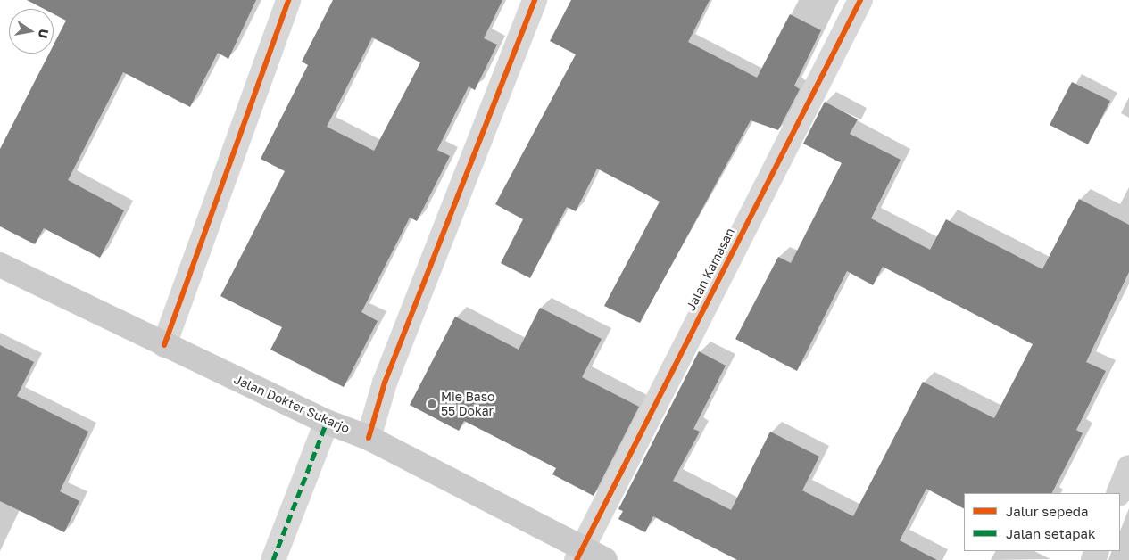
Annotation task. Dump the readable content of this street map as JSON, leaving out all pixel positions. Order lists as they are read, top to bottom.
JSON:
{
  "streets": {
    "main road": ["Jalan Dokter Sukarjo"],
    "street": ["Jalan Kamasan"]
  },
  "crossings": [
    ["Jalan Kamasan", "Jalan Dokter Sukarjo"]
  ],
  "places": ["Mie Baso 55 Dokar"],
  "legend": ["Jalur sepeda", "Jalan setapak"],
  "north": "right"
}
